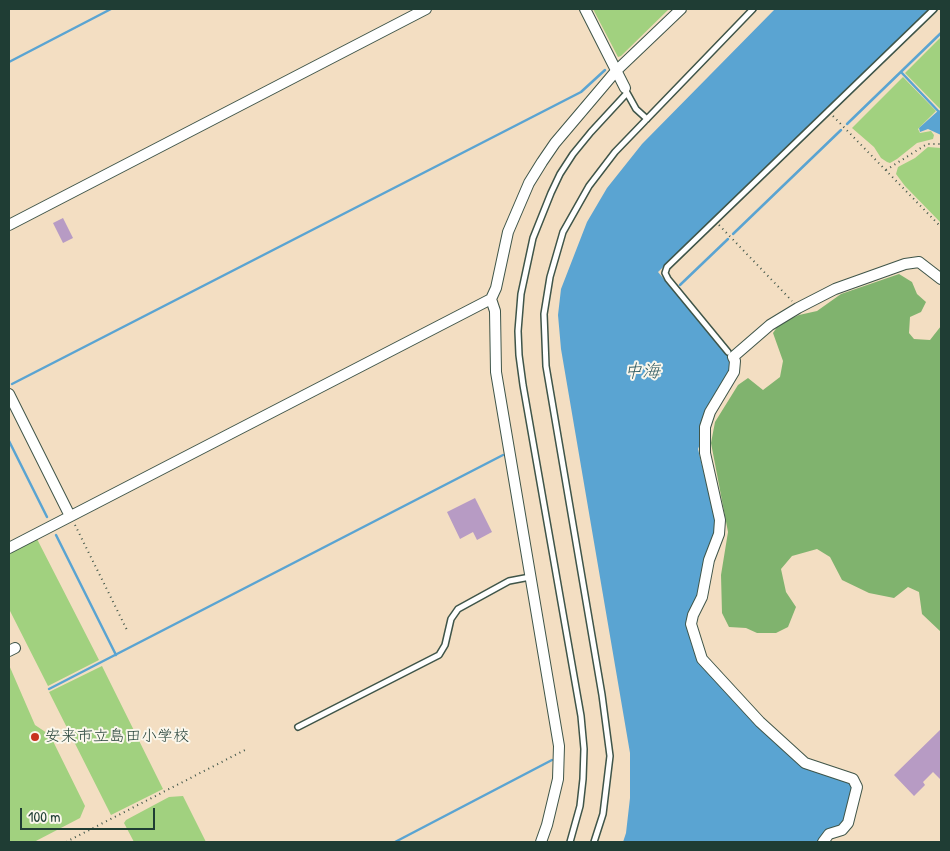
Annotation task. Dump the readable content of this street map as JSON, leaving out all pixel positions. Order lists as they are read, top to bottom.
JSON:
{
  "water": ["中海"],
  "places": ["安来市立島田小学校"],
  "scale_bar": "100 m"
}
